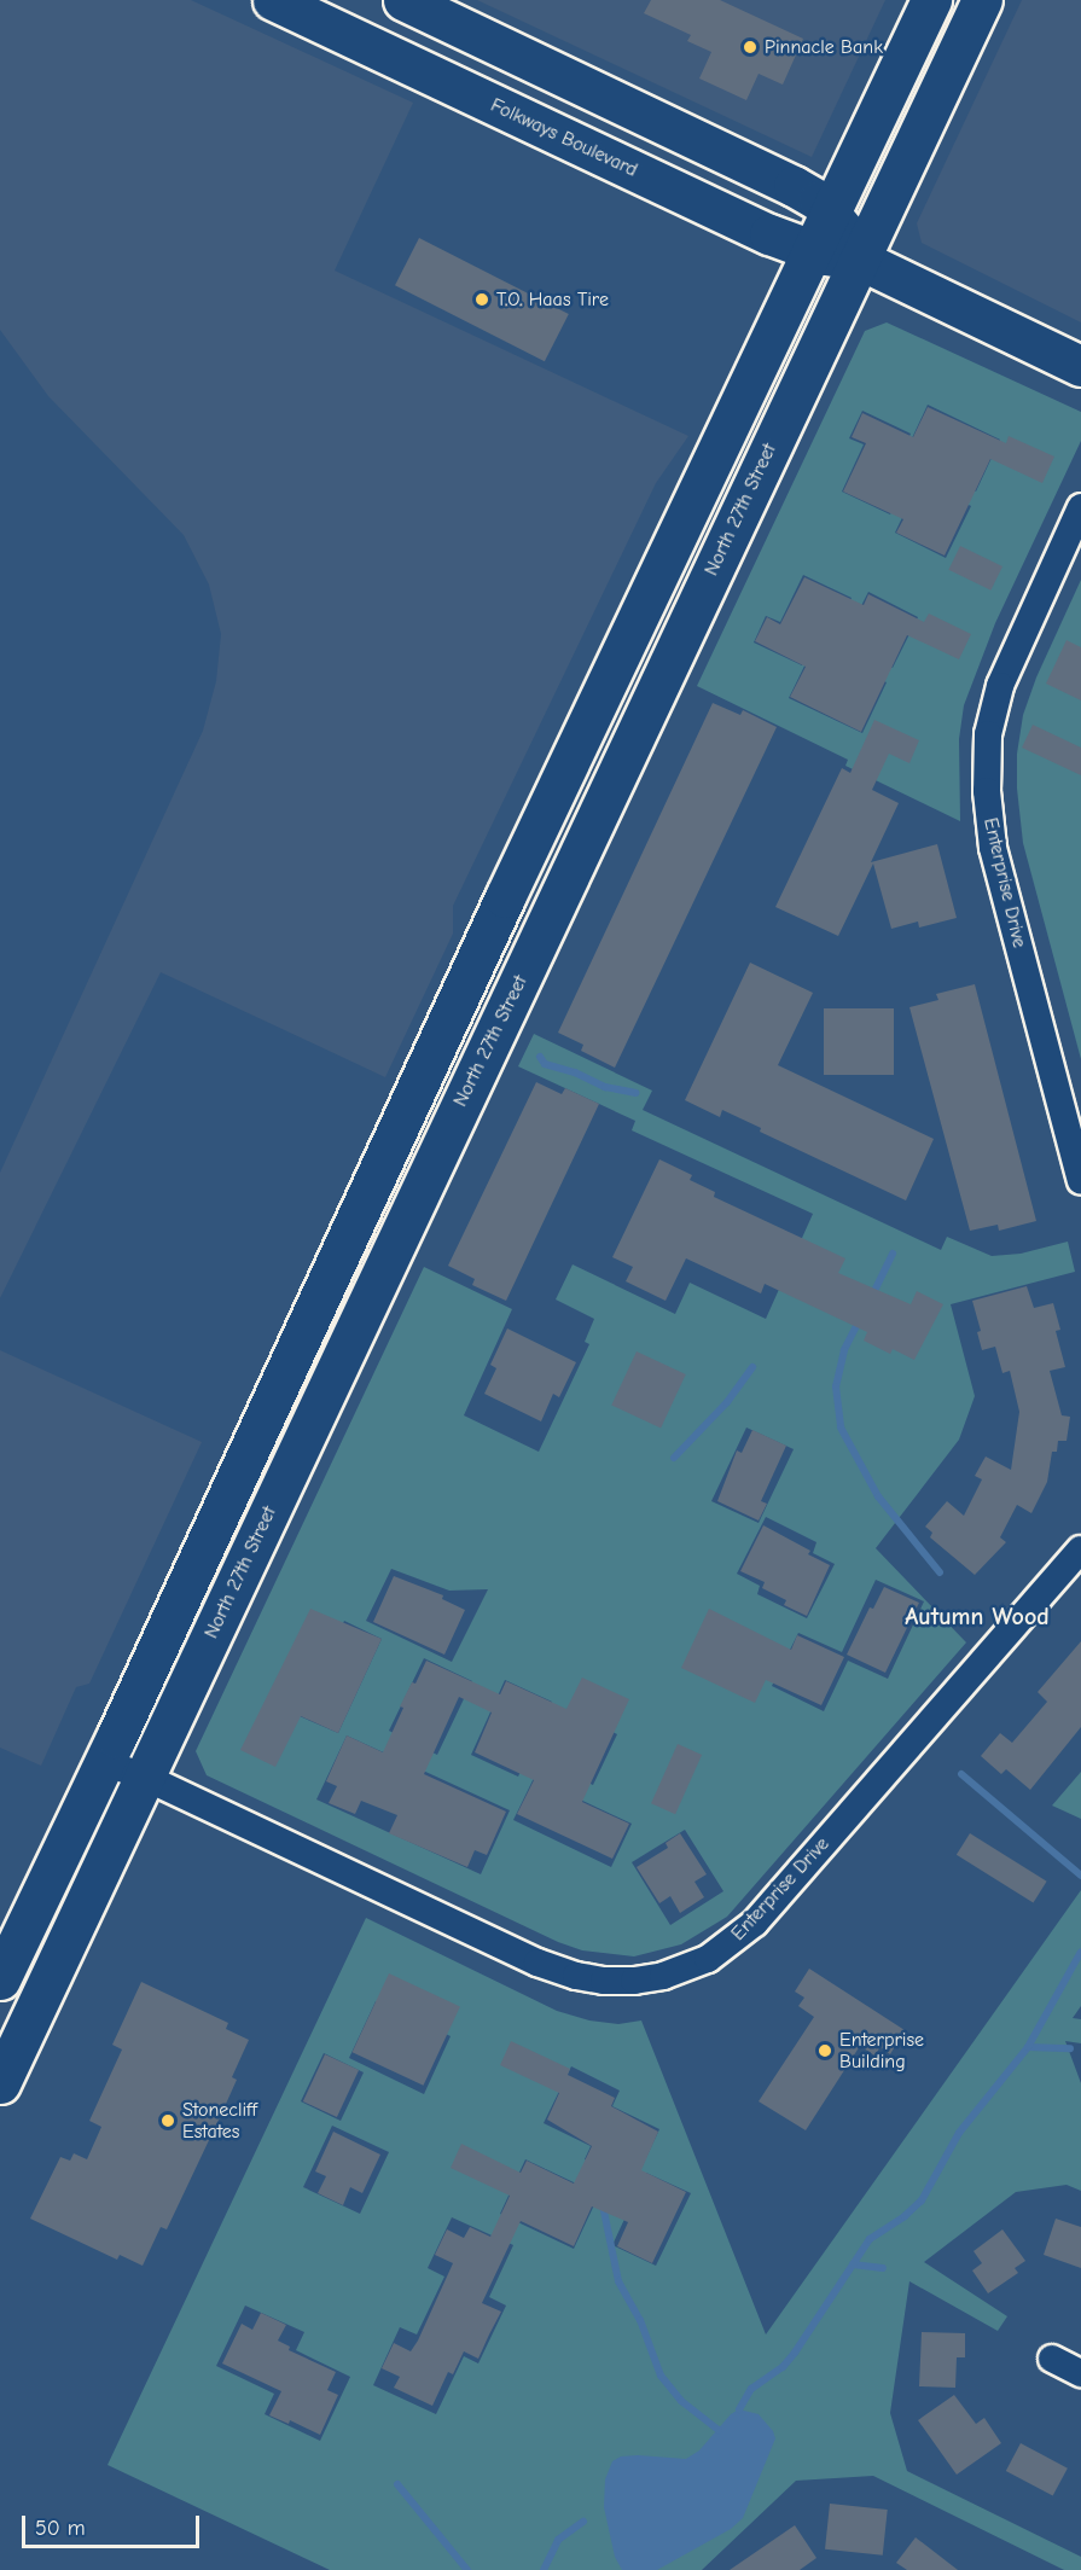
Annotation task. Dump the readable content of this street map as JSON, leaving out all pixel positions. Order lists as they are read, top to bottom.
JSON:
{
  "streets": {
    "main road": ["Folkways Boulevard", "North 27th Street"],
    "street": ["Enterprise Drive"]
  },
  "crossings": [
    ["Folkways Boulevard", "North 27th Street"],
    ["North 27th Street", "Enterprise Drive"]
  ],
  "districts": ["Autumn Wood"],
  "places": [
    "Pinnacle Bank",
    "T.O. Haas Tire",
    "Enterprise Building",
    "Stonecliff Estates"
  ],
  "scale_bar": "50 m"
}
